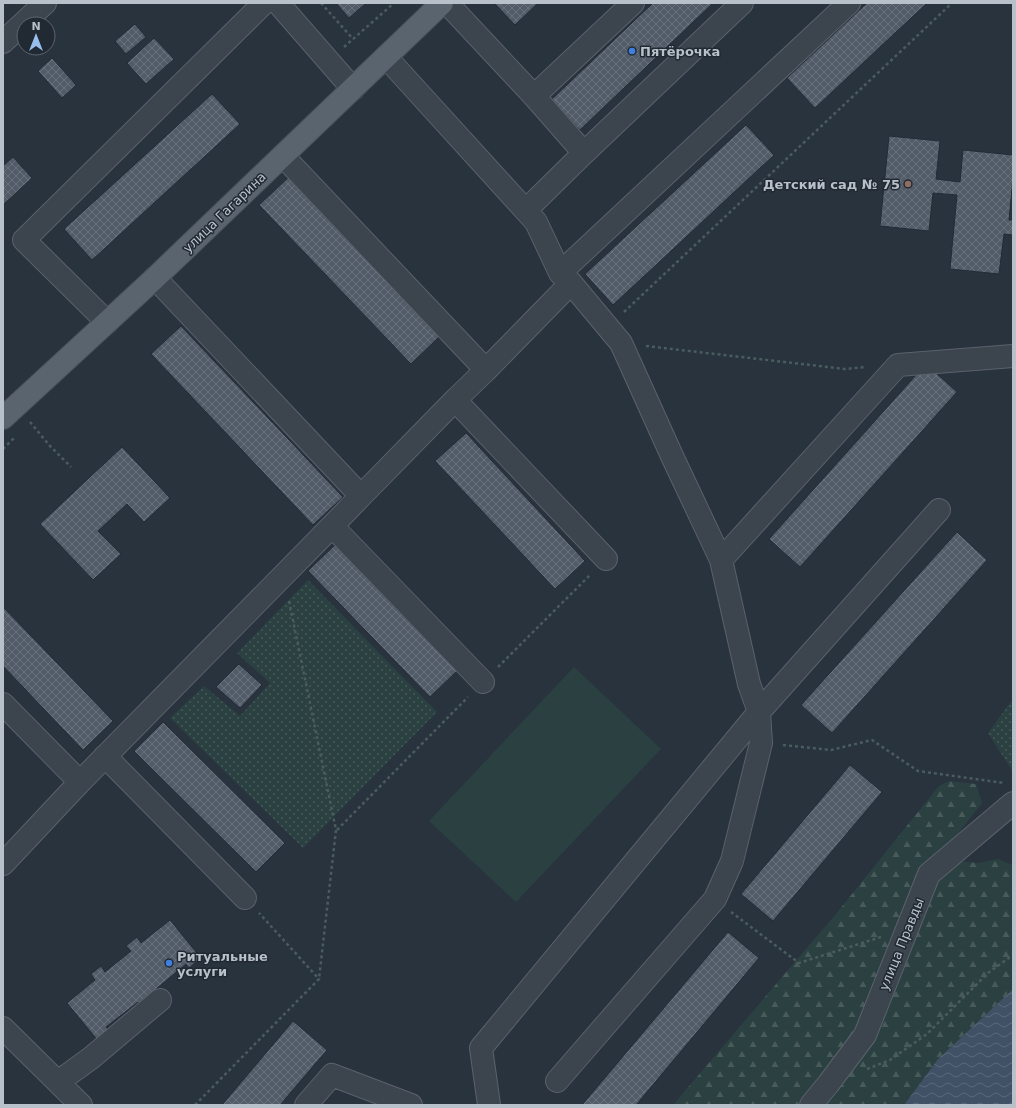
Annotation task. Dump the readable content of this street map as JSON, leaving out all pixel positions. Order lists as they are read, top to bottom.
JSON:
{
  "streets": {
    "main road": ["улица Гагарина"],
    "street": ["улица Правды"]
  },
  "places": ["Пятёрочка", "Детский сад № 75", "Ритуальные услуги"],
  "north": "top"
}
